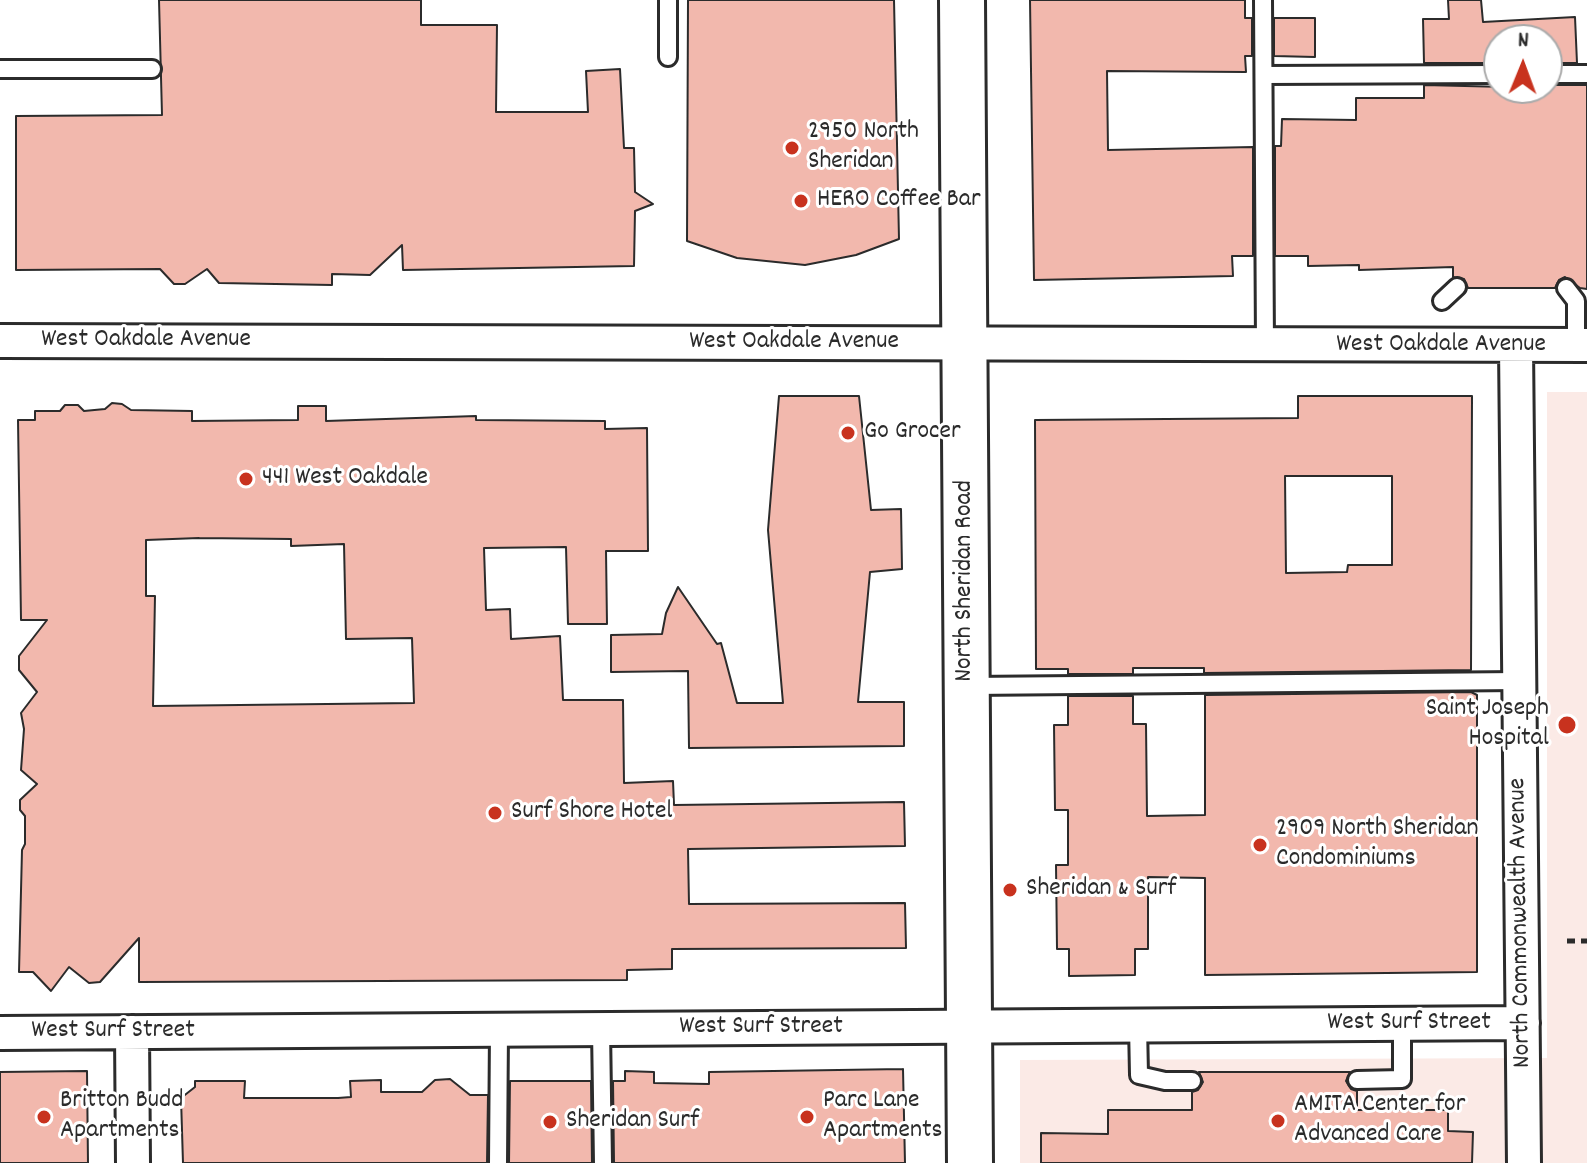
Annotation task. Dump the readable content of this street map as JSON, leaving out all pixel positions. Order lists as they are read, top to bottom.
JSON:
{
  "streets": {
    "main road": ["North Sheridan Road"],
    "street": ["West Oakdale Avenue", "North Commonwealth Avenue", "West Surf Street"]
  },
  "crossings": [
    ["West Oakdale Avenue", "North Sheridan Road"],
    ["West Oakdale Avenue", "North Commonwealth Avenue"],
    ["North Sheridan Road", "West Surf Street"],
    ["North Commonwealth Avenue", "West Surf Street"]
  ],
  "places": [
    "2950 North Sheridan",
    "HERO Coffee Bar",
    "Go Grocer",
    "441 West Oakdale",
    "Saint Joseph Hospital",
    "Surf Shore Hotel",
    "2909 North Sheridan Condominiums",
    "Sheridan & Surf",
    "Britton Budd Apartments",
    "Parc Lane Apartments",
    "AMITA Center for Advanced Care",
    "Sheridan Surf"
  ],
  "north": "top"
}
